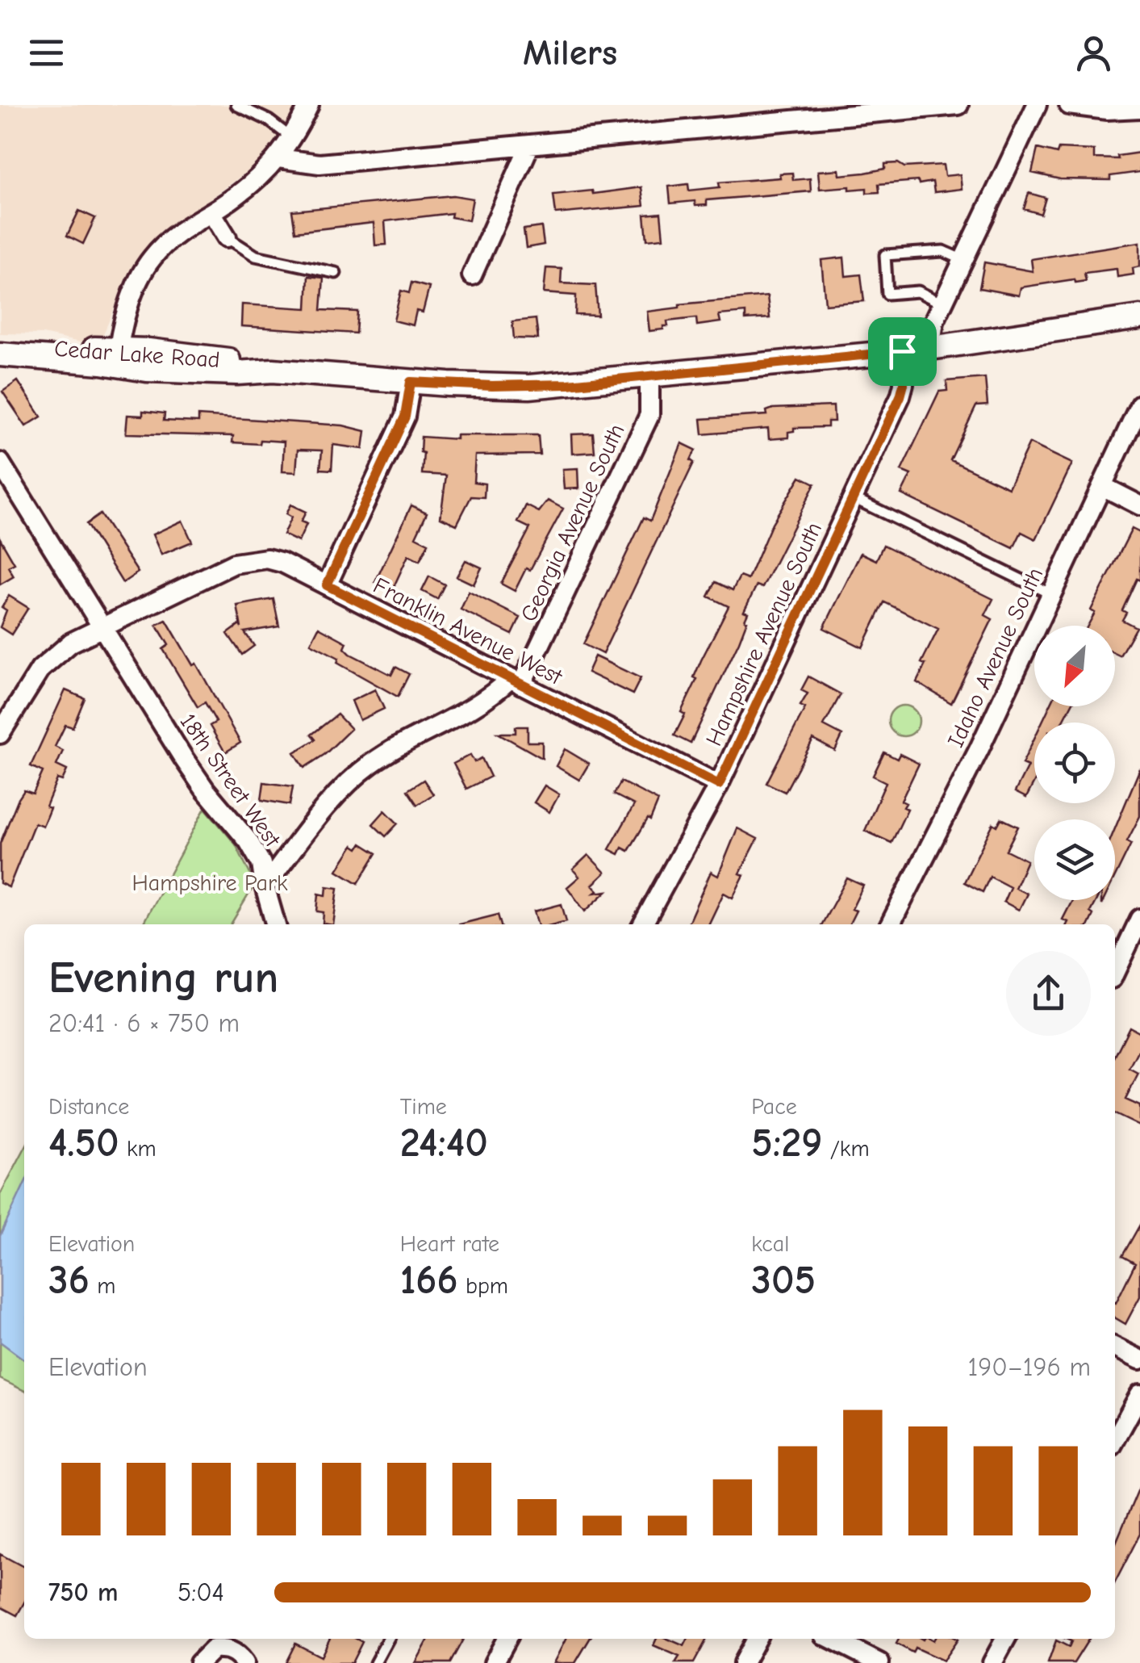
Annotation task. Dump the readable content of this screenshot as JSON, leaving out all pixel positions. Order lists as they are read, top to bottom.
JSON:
{
  "streets": {
    "street": [
      "Cedar Lake Road",
      "Georgia Avenue South",
      "Franklin Avenue West",
      "Hampshire Avenue South",
      "Idaho Avenue South",
      "18th Street West"
    ]
  },
  "crossings": [
    ["Cedar Lake Road", "Georgia Avenue South"],
    ["Cedar Lake Road", "Hampshire Avenue South"],
    ["Georgia Avenue South", "Franklin Avenue West"],
    ["Georgia Avenue South", "18th Street West"],
    ["Franklin Avenue West", "Hampshire Avenue South"],
    ["Franklin Avenue West", "18th Street West"]
  ],
  "parks": ["Hampshire Park"],
  "north": "bottom left",
  "page": {
    "header": "Milers",
    "heading": ["Evening run", "20:41 · 6 × 750 m"],
    "stats": [
      ["Distance", "4.50 km"],
      ["Time", "24:40"],
      ["Pace", "5:29 /km"],
      ["Elevation", "36 m"],
      ["Heart rate", "166 bpm"],
      ["kcal", "305"]
    ],
    "chart": ["Elevation", "190–196 m"],
    "list": [
      {
        "name": "750 m",
        "note": "5:04"
      }
    ]
  }
}
